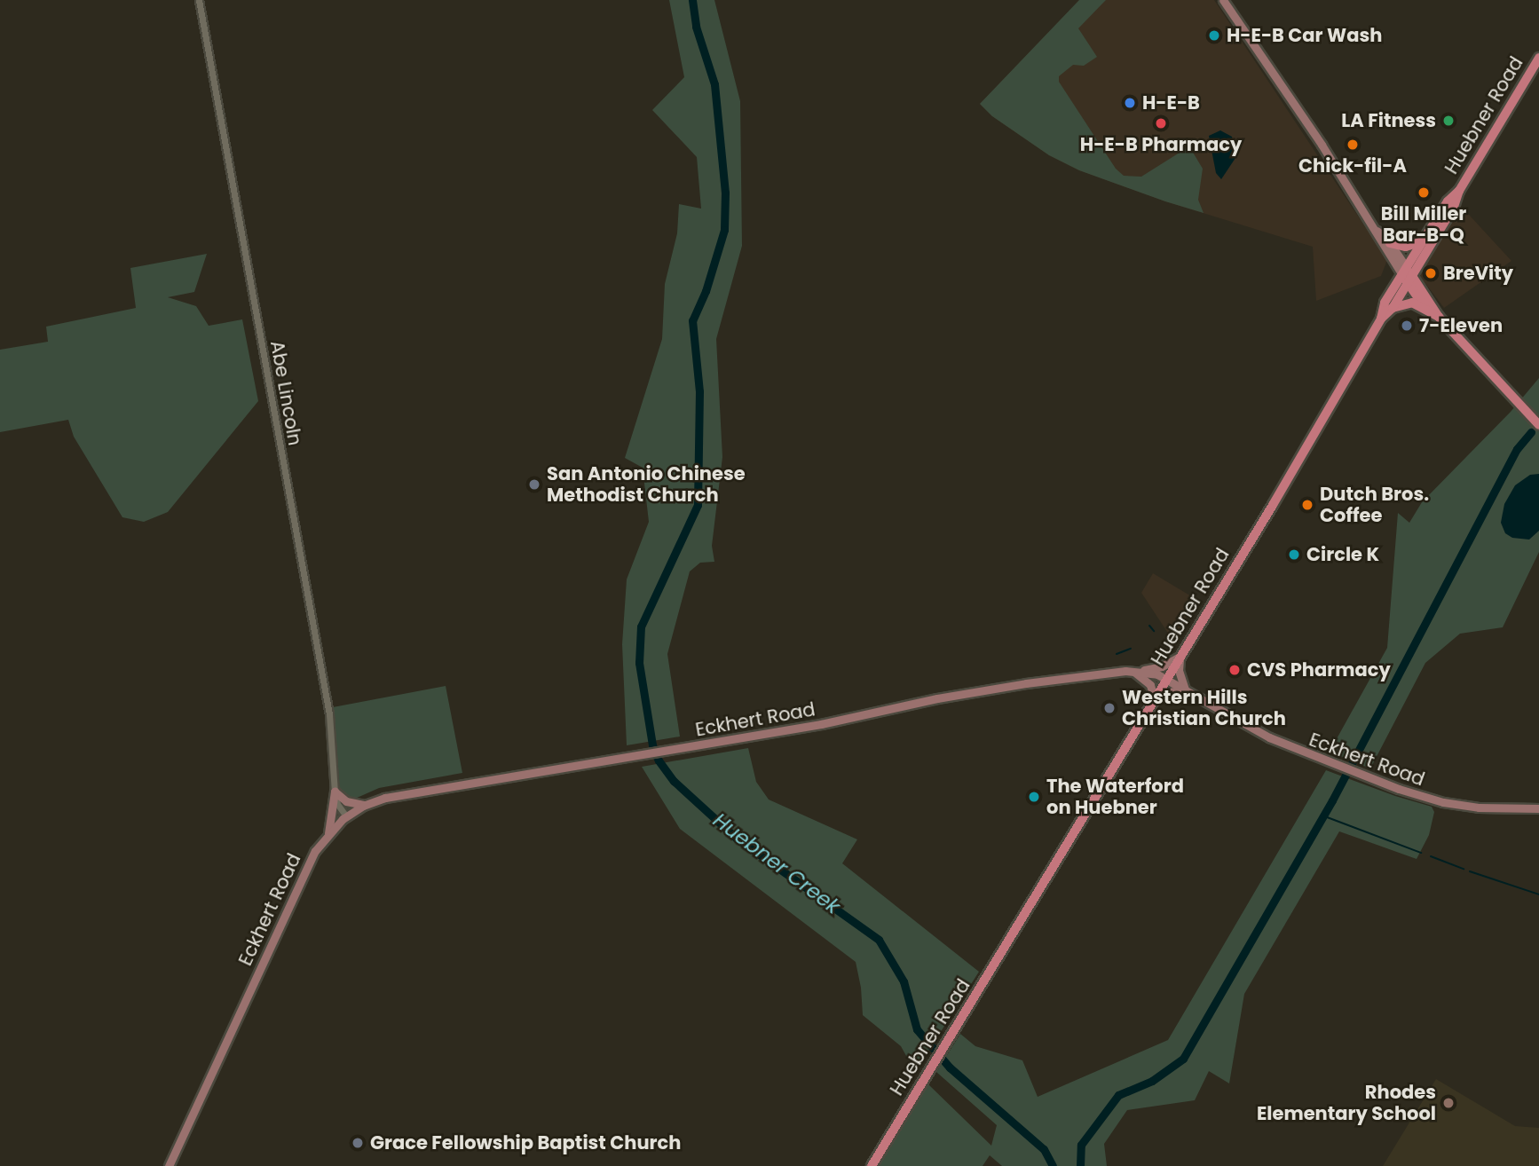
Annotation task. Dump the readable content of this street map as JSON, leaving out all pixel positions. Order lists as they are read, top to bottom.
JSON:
{
  "streets": {
    "main road": ["Huebner Road", "Eckhert Road"],
    "street": ["Abe Lincoln"]
  },
  "crossings": [
    ["Huebner Road", "Eckhert Road"],
    ["Abe Lincoln", "Eckhert Road"]
  ],
  "water": ["Huebner Creek"],
  "places": [
    "H-E-B Car Wash",
    "H-E-B",
    "LA Fitness",
    "H-E-B Pharmacy",
    "Chick-fil-A",
    "Bill Miller Bar-B-Q",
    "BreVity",
    "7-Eleven",
    "San Antonio Chinese Methodist Church",
    "Dutch Bros. Coffee",
    "Circle K",
    "CVS Pharmacy",
    "Western Hills Christian Church",
    "The Waterford on Huebner",
    "Rhodes Elementary School",
    "Grace Fellowship Baptist Church"
  ]
}
